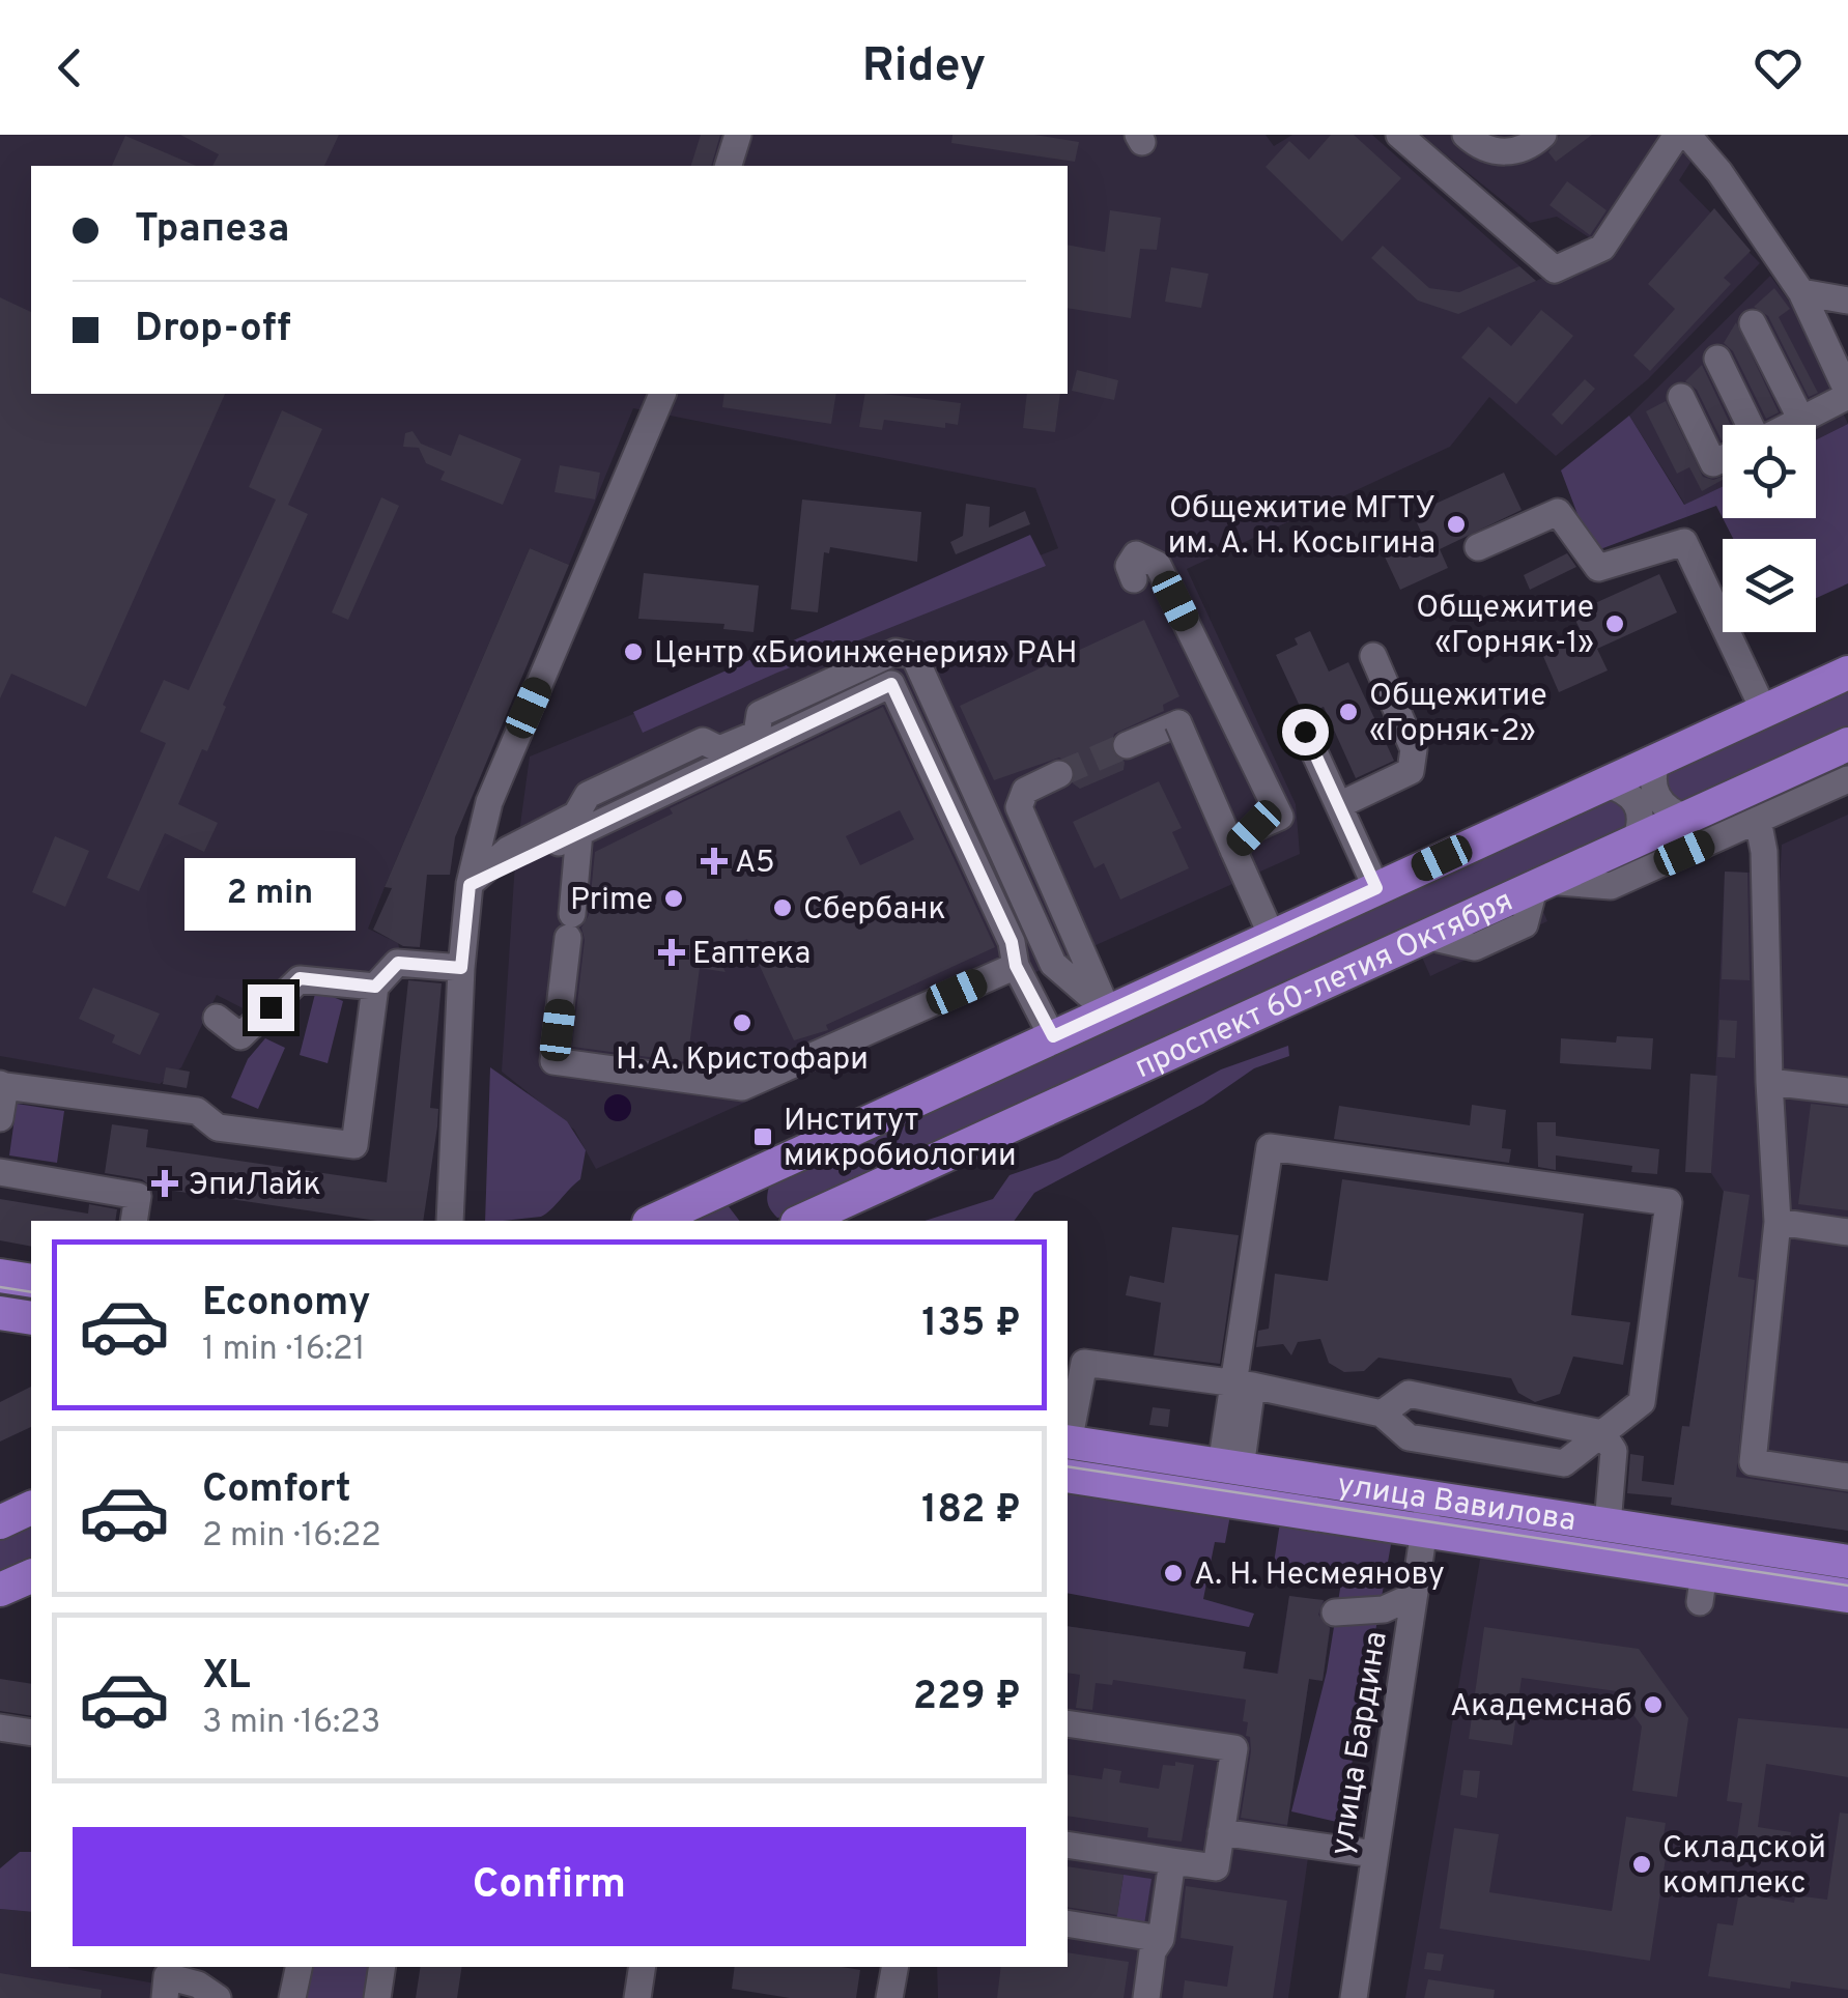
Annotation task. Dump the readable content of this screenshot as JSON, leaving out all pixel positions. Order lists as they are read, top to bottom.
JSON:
{
  "streets": {
    "main road": ["проспект 60-летия Октября", "улица Вавилова"],
    "street": ["улица Бардина"]
  },
  "crossings": [
    ["улица Вавилова", "улица Бардина"]
  ],
  "places": {
    "other": [
      "Общежитие МГТУ им. А. Н. Косыгина",
      "Общежитие «Горняк-1»",
      "Центр «Биоинженерия» РАН",
      "Общежитие «Горняк-2»",
      "Prime",
      "Сбербанк",
      "Н. А. Кристофари",
      "А. Н. Несмеянову",
      "Академснаб",
      "Складской комплекс"
    ],
    "health": ["А5", "Еаптека", "ЭпиЛайк"],
    "transit": ["Институт микробиологии"]
  },
  "page": {
    "header": "Ridey",
    "banner": ["Трапеза", "Drop-off"],
    "bubble": "2 min",
    "list": [
      {
        "name": "Economy",
        "note": "1 min · 16:21",
        "value": "135 ₽"
      },
      {
        "name": "Comfort",
        "note": "2 min · 16:22",
        "value": "182 ₽"
      },
      {
        "name": "XL",
        "note": "3 min · 16:23",
        "value": "229 ₽"
      }
    ],
    "buttons": "Confirm"
  }
}
